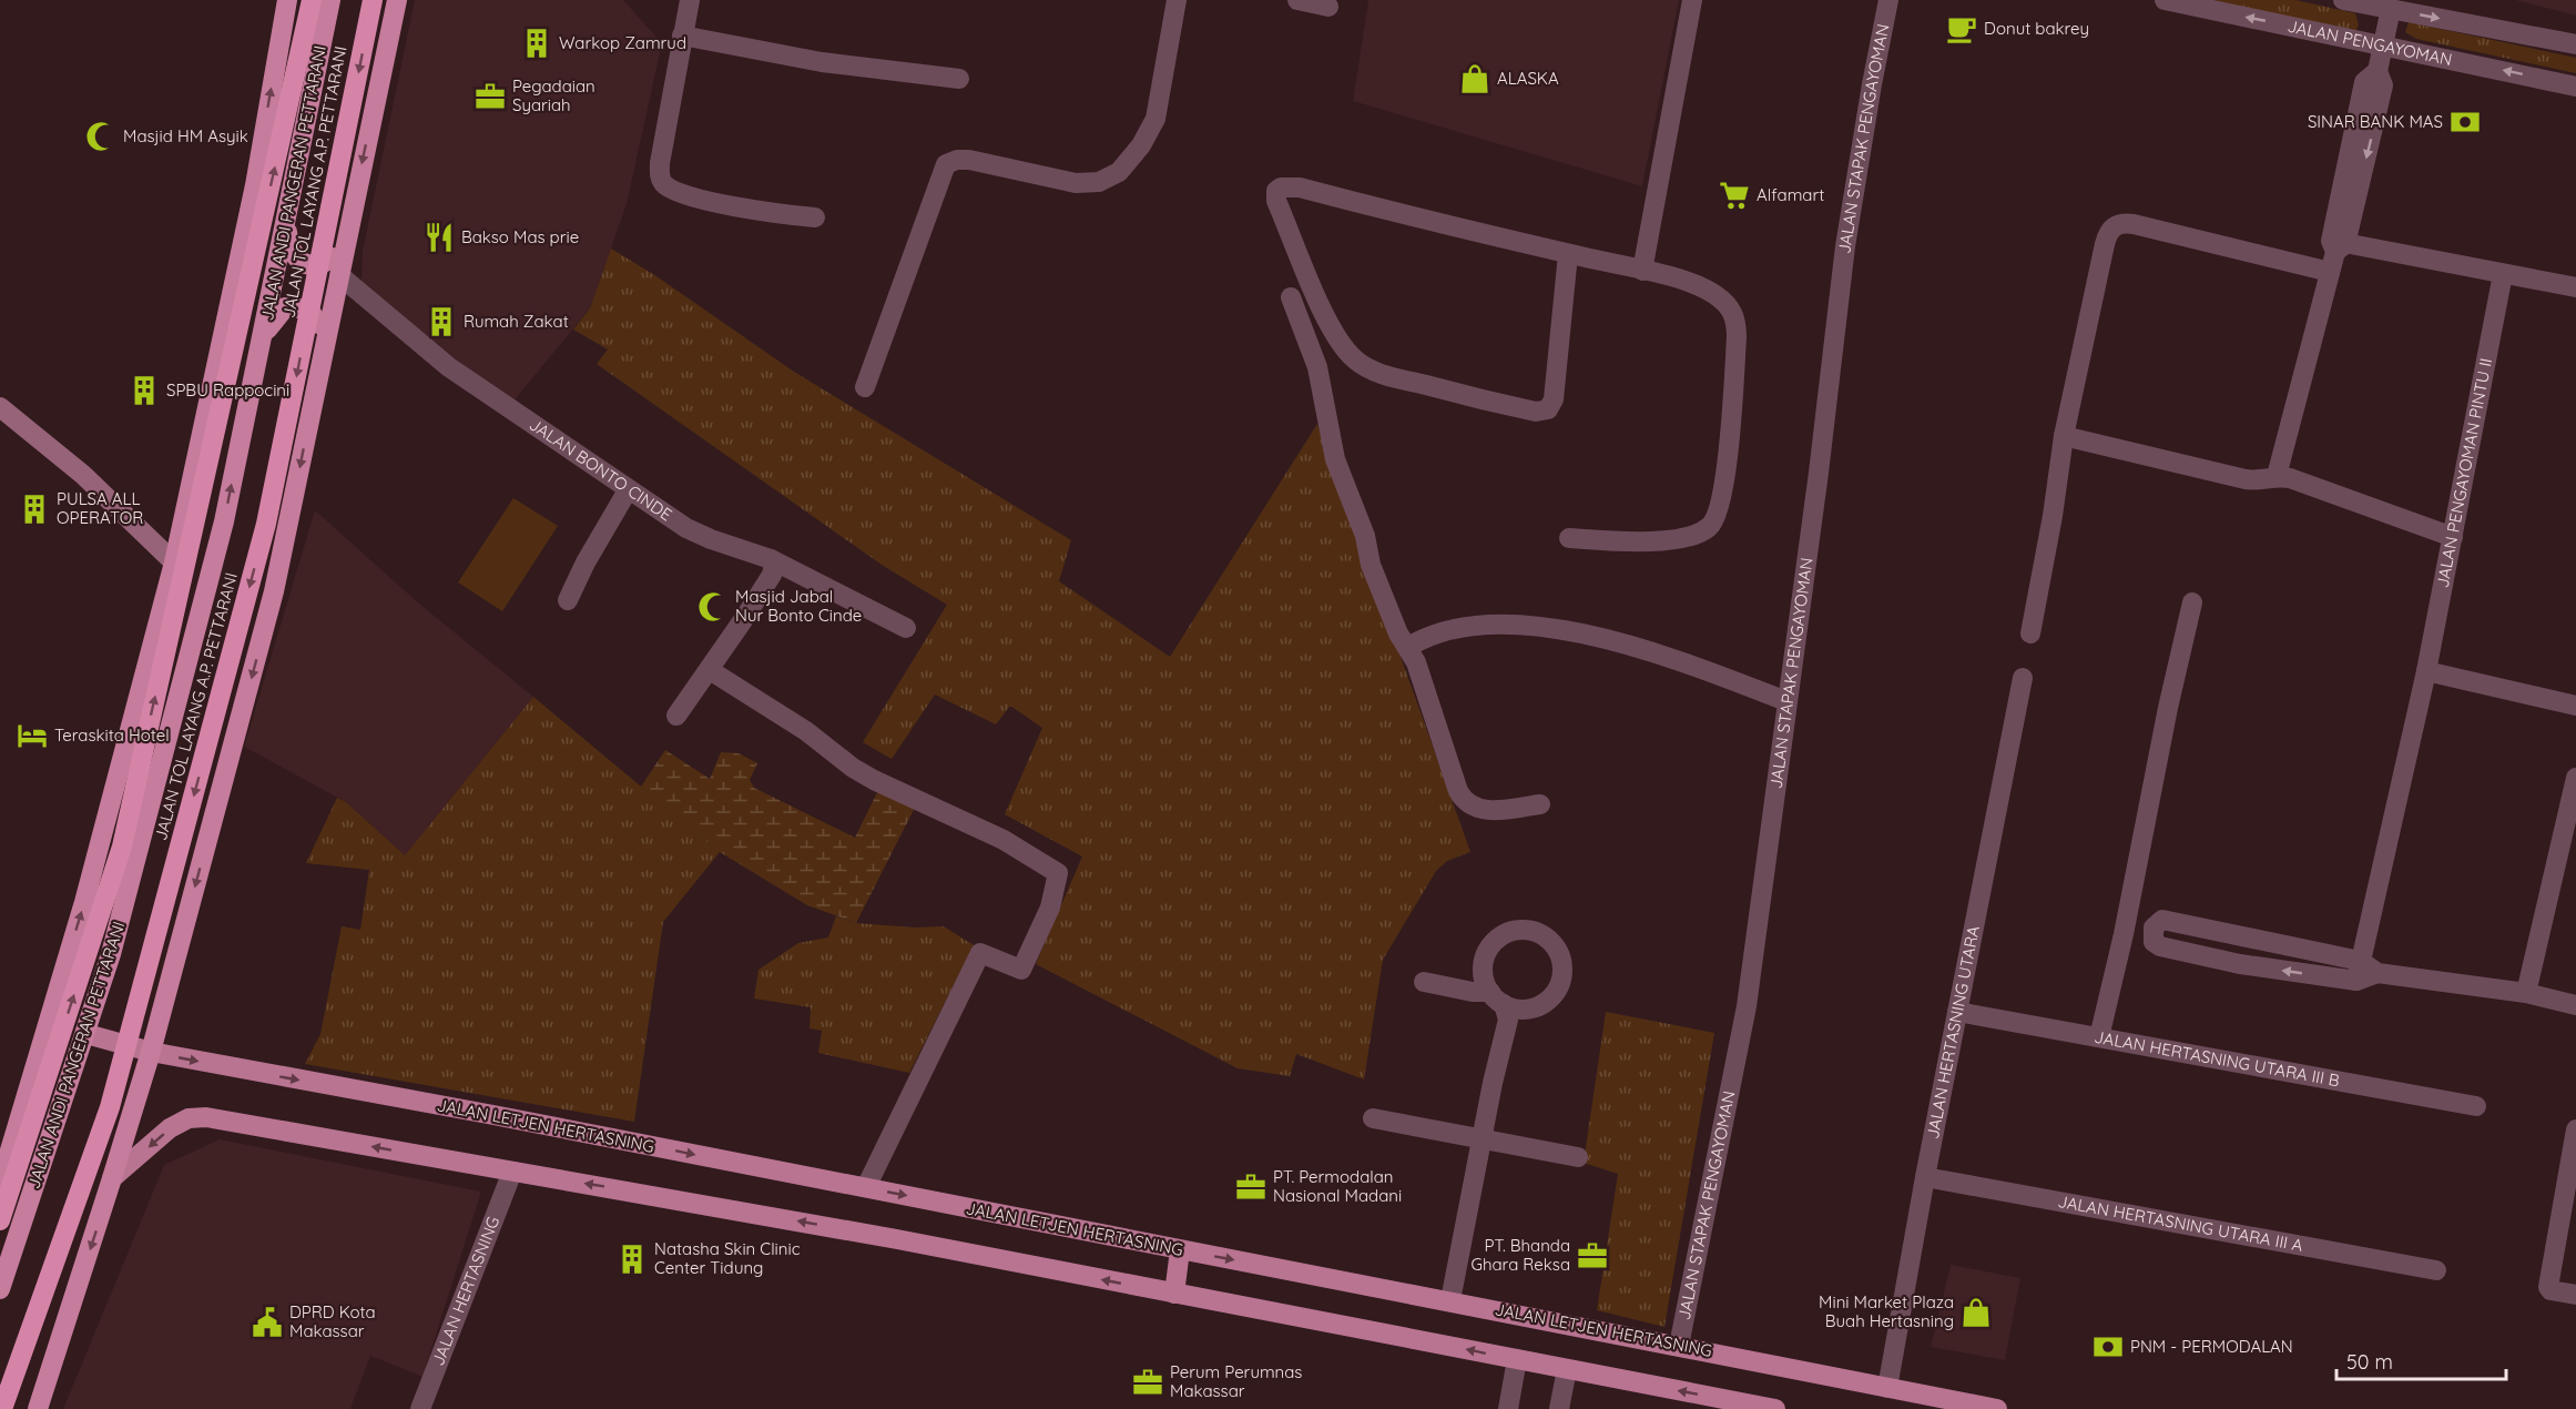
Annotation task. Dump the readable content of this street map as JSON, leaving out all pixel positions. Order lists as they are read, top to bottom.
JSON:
{
  "streets": {
    "highway": ["JALAN TOL LAYANG A.P. PETTARANI", "JALAN ANDI PANGERAN PETTARANI"],
    "main road": ["JALAN LETJEN HERTASNING"],
    "street": [
      "JALAN PENGAYOMAN",
      "JALAN STAPAK PENGAYOMAN",
      "JALAN BONTO CINDE",
      "JALAN PENGAYOMAN PINTU II",
      "JALAN HERTASNING UTARA",
      "JALAN HERTASNING UTARA III B",
      "JALAN HERTASNING UTARA III A",
      "JALAN HERTASNING"
    ]
  },
  "crossings": [
    ["JALAN STAPAK PENGAYOMAN", "JALAN LETJEN HERTASNING"],
    ["JALAN ANDI PANGERAN PETTARANI", "JALAN LETJEN HERTASNING"],
    ["JALAN HERTASNING UTARA", "JALAN HERTASNING UTARA III B"],
    ["JALAN HERTASNING UTARA", "JALAN LETJEN HERTASNING"],
    ["JALAN HERTASNING UTARA", "JALAN HERTASNING UTARA III A"]
  ],
  "places": {
    "cafe": ["Donut bakrey"],
    "building": [
      "Warkop Zamrud",
      "Rumah Zakat",
      "SPBU Rappocini",
      "PULSA ALL OPERATOR",
      "Natasha Skin Clinic Center Tidung"
    ],
    "shop": ["ALASKA", "Mini Market Plaza Buah Hertasning"],
    "office": [
      "Pegadaian Syariah",
      "PT. Permodalan Nasional Madani",
      "PT. Bhanda Ghara Reksa",
      "Perum Perumnas Makassar"
    ],
    "bank": ["SINAR BANK MAS", "PNM - PERMODALAN"],
    "mosque": ["Masjid HM Asyik", "Masjid Jabal Nur Bonto Cinde"],
    "supermarket": ["Alfamart"],
    "restaurant": ["Bakso Mas prie"],
    "hotel": ["Teraskita Hotel"],
    "public building": ["DPRD Kota Makassar"]
  },
  "scale_bar": "50 m"
}
